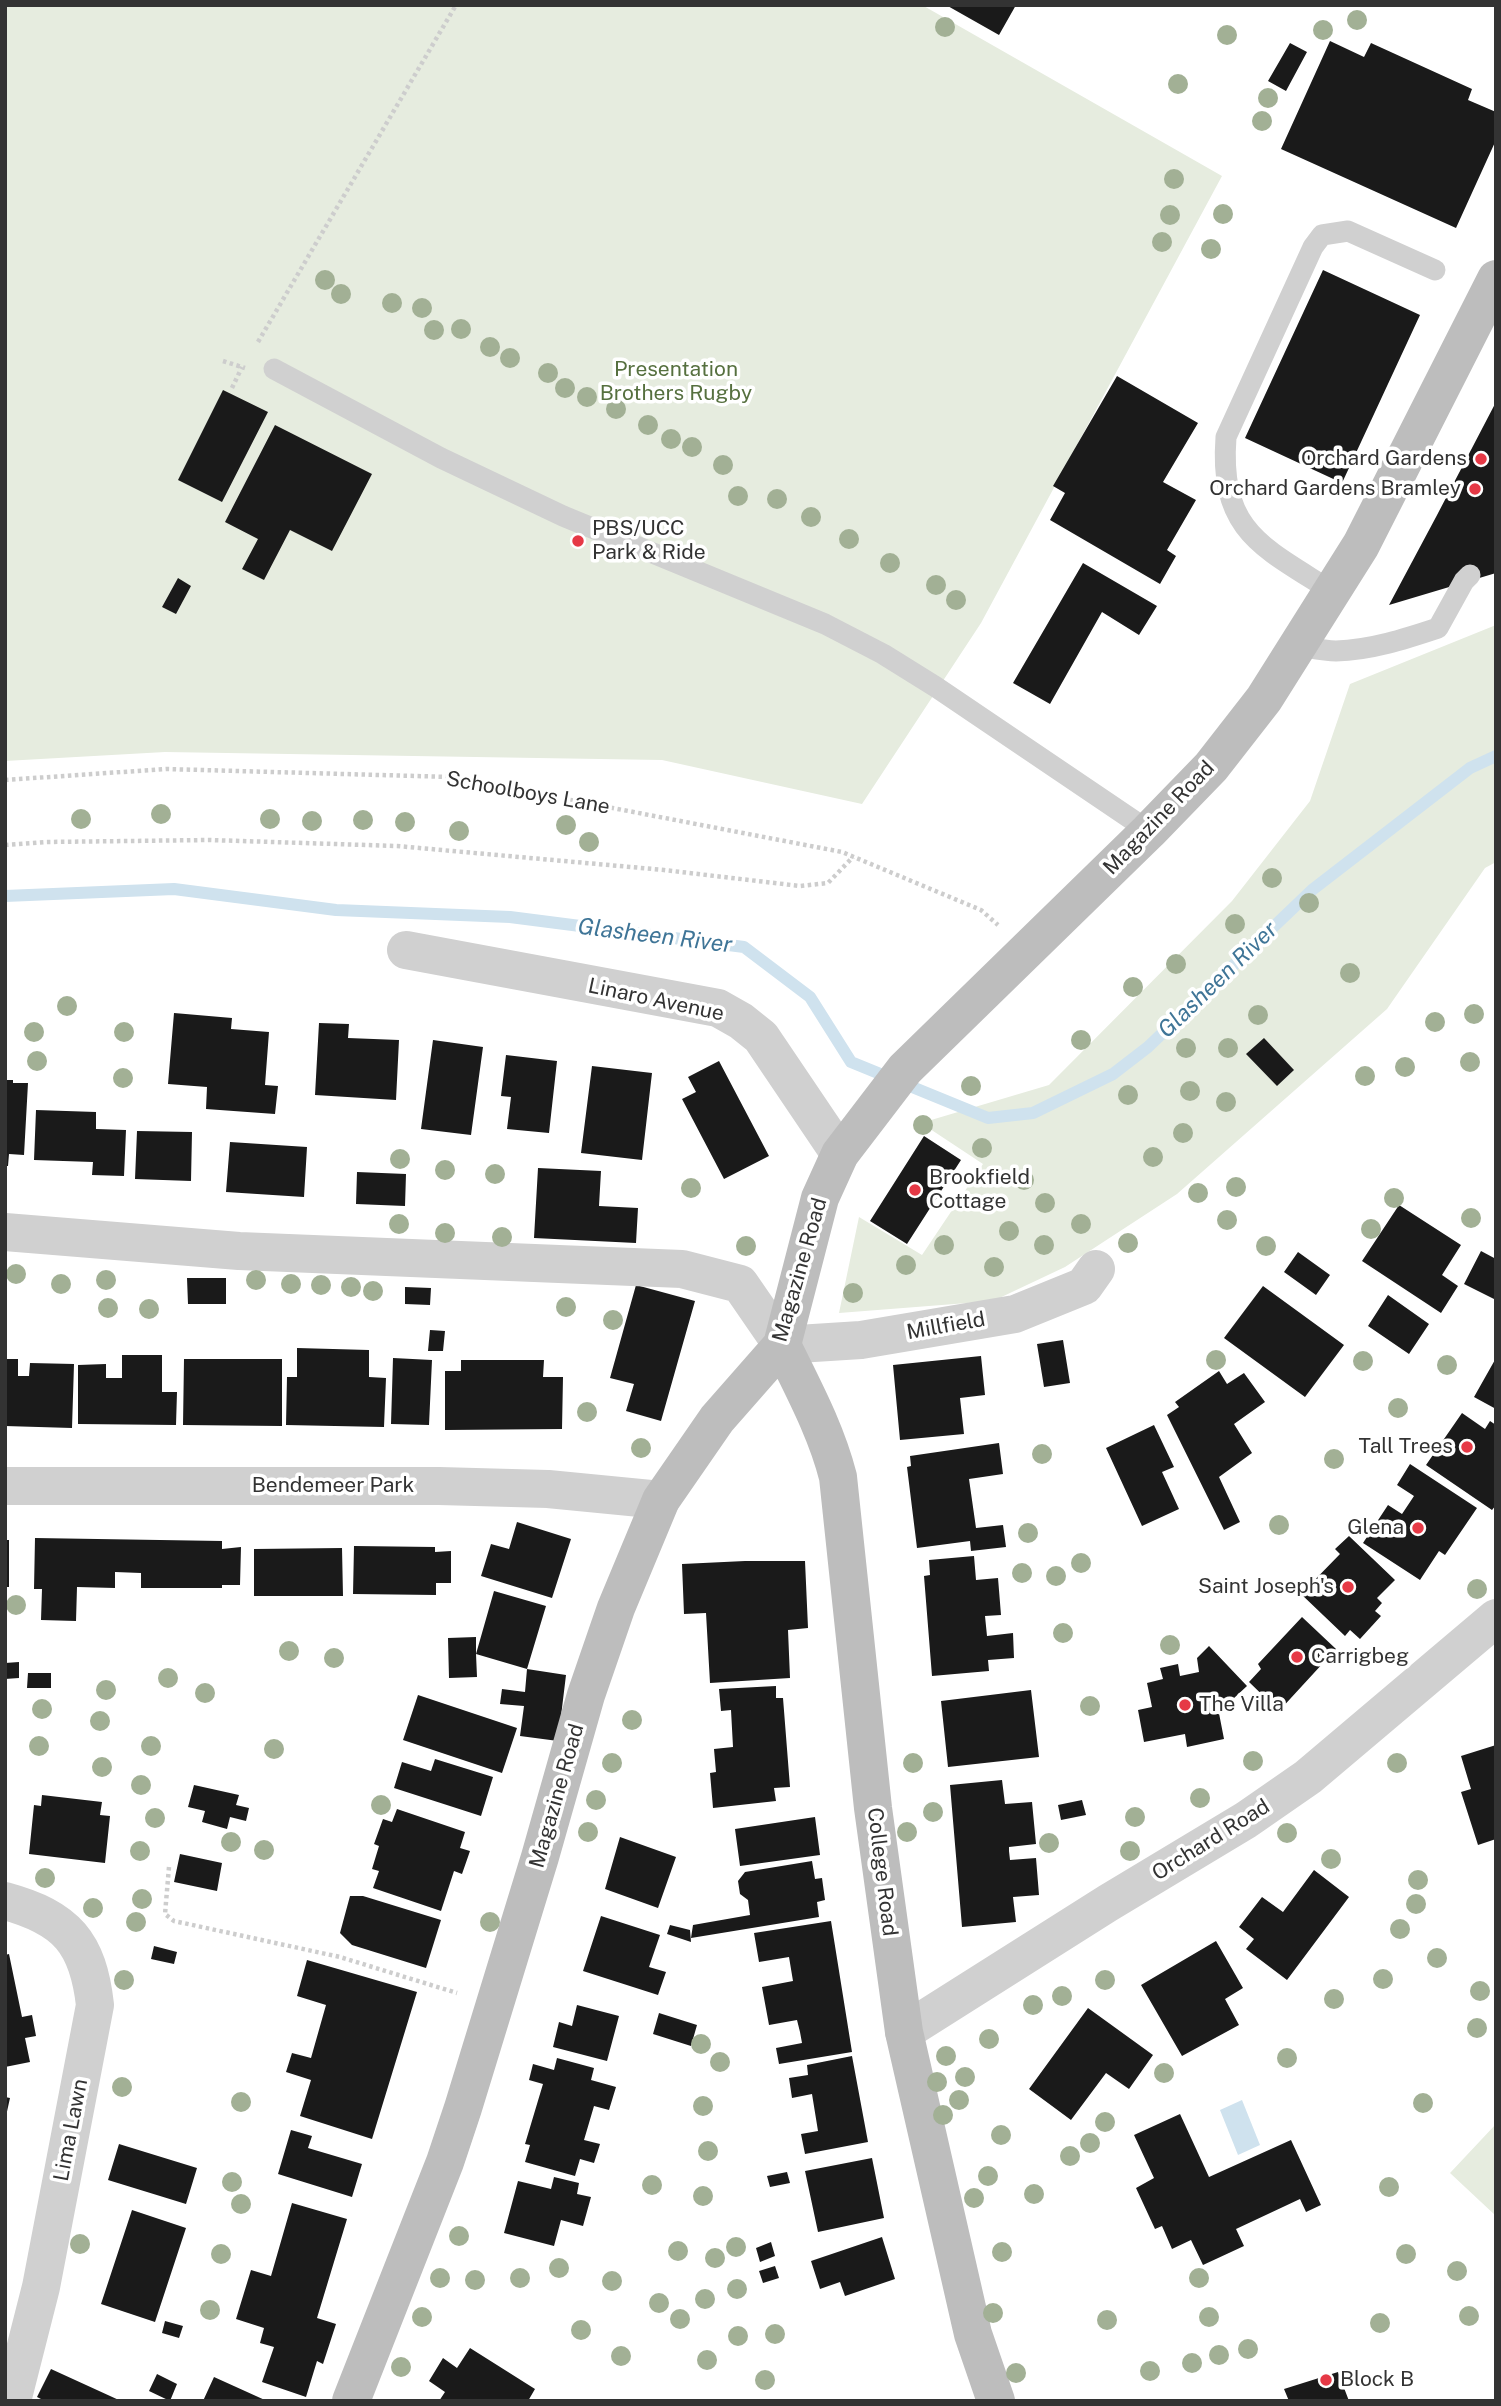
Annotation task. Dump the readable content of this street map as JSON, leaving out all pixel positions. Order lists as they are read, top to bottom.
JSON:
{
  "streets": {
    "main road": ["Magazine Road", "College Road"],
    "street": [
      "Linaro Avenue",
      "Millfield",
      "Bendemeer Park",
      "Orchard Road",
      "Lima Lawn"
    ],
    "path": ["Schoolboys Lane"]
  },
  "crossings": [
    ["Magazine Road", "Linaro Avenue"],
    ["Magazine Road", "Millfield"],
    ["Magazine Road", "Bendemeer Park"],
    ["Magazine Road", "College Road"],
    ["Millfield", "College Road"],
    ["Orchard Road", "College Road"]
  ],
  "water": ["Glasheen River"],
  "parks": ["Presentation Brothers Rugby"],
  "places": [
    "Orchard Gardens",
    "Orchard Gardens Bramley",
    "PBS/UCC Park & Ride",
    "Brookfield Cottage",
    "Tall Trees",
    "Glena",
    "Saint Joseph's",
    "Carrigbeg",
    "The Villa",
    "Block B"
  ]
}
